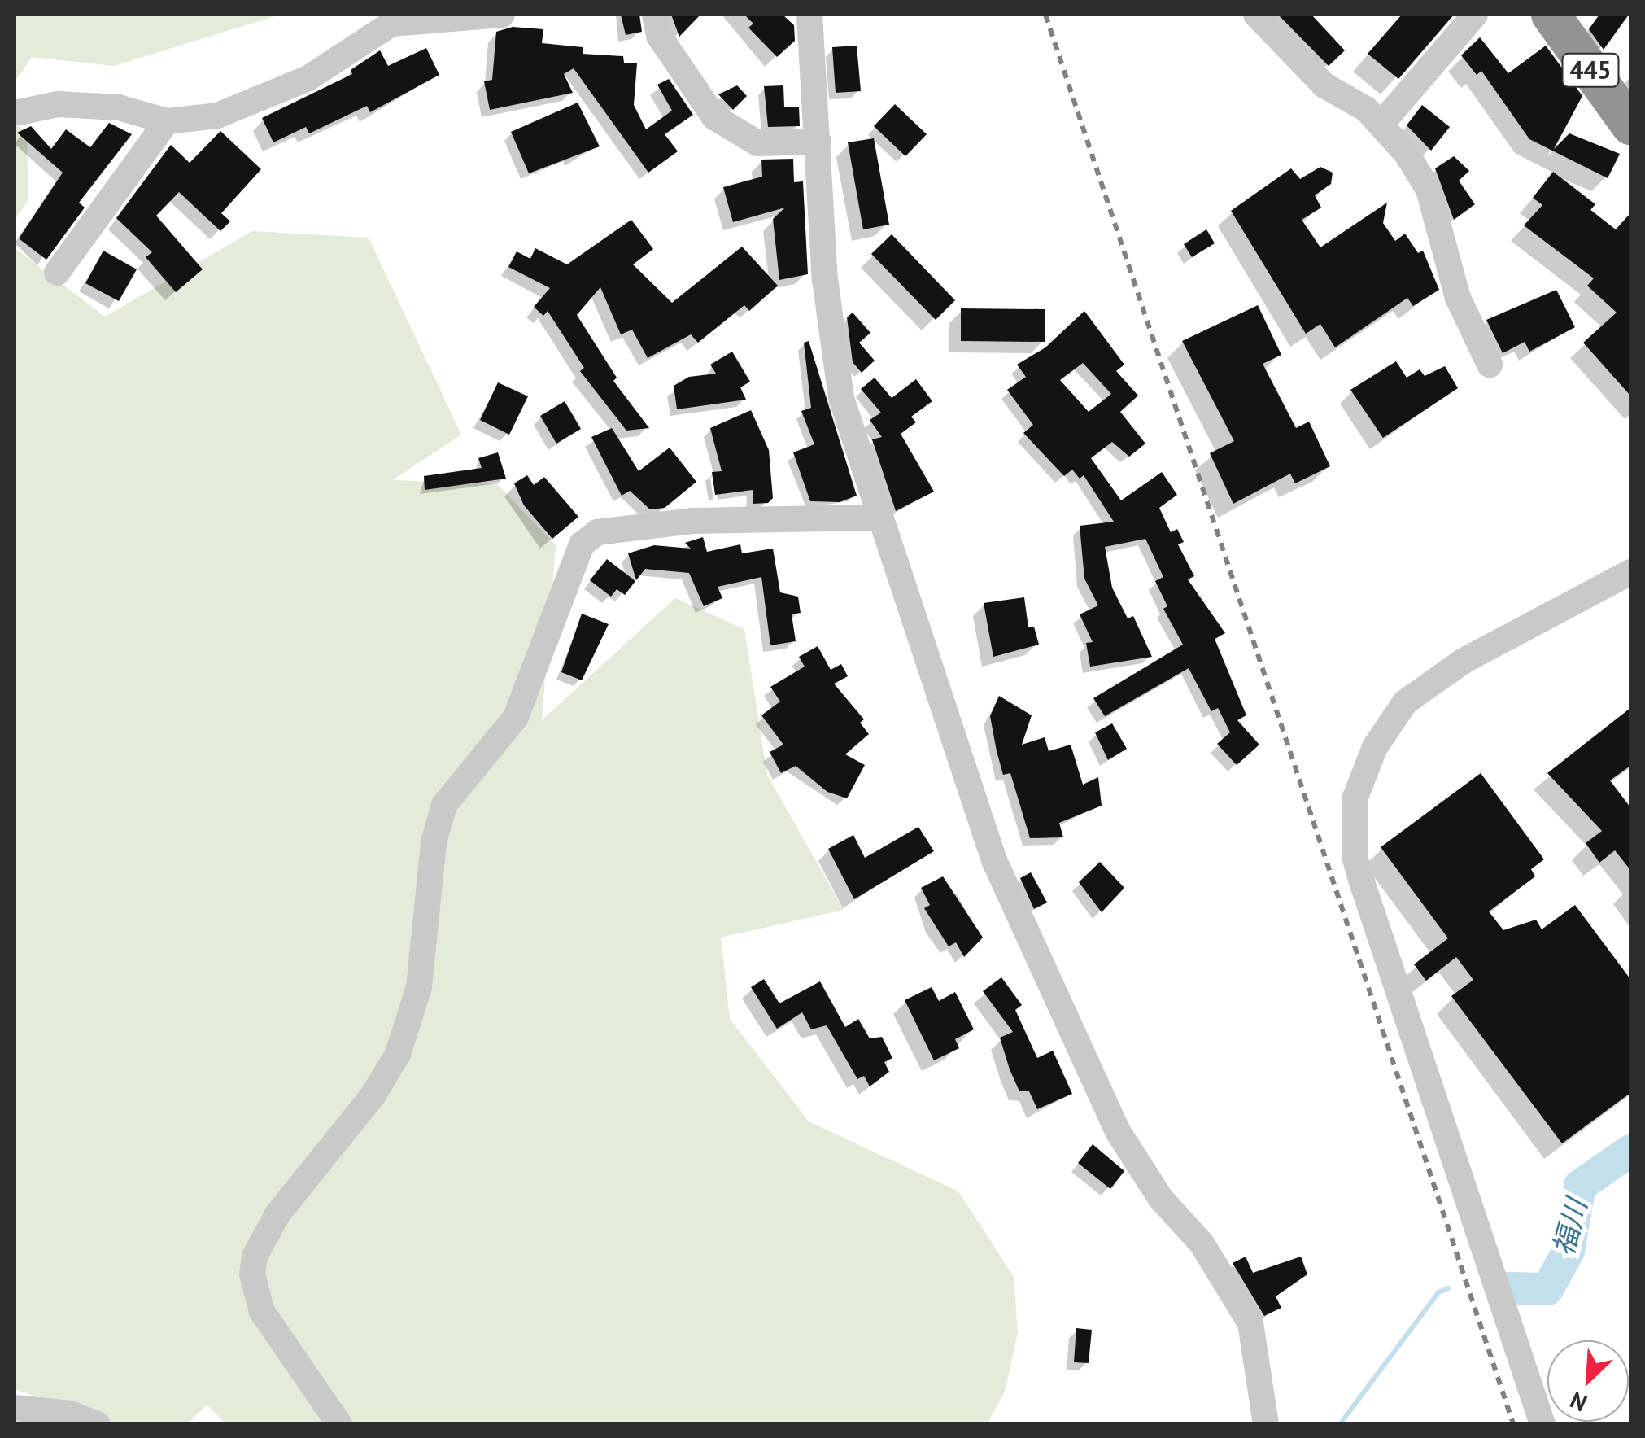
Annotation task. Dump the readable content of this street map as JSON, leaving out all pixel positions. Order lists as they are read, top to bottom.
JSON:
{
  "streets": {
    "highway": ["445"]
  },
  "water": ["福川"],
  "north": "bottom left"
}
